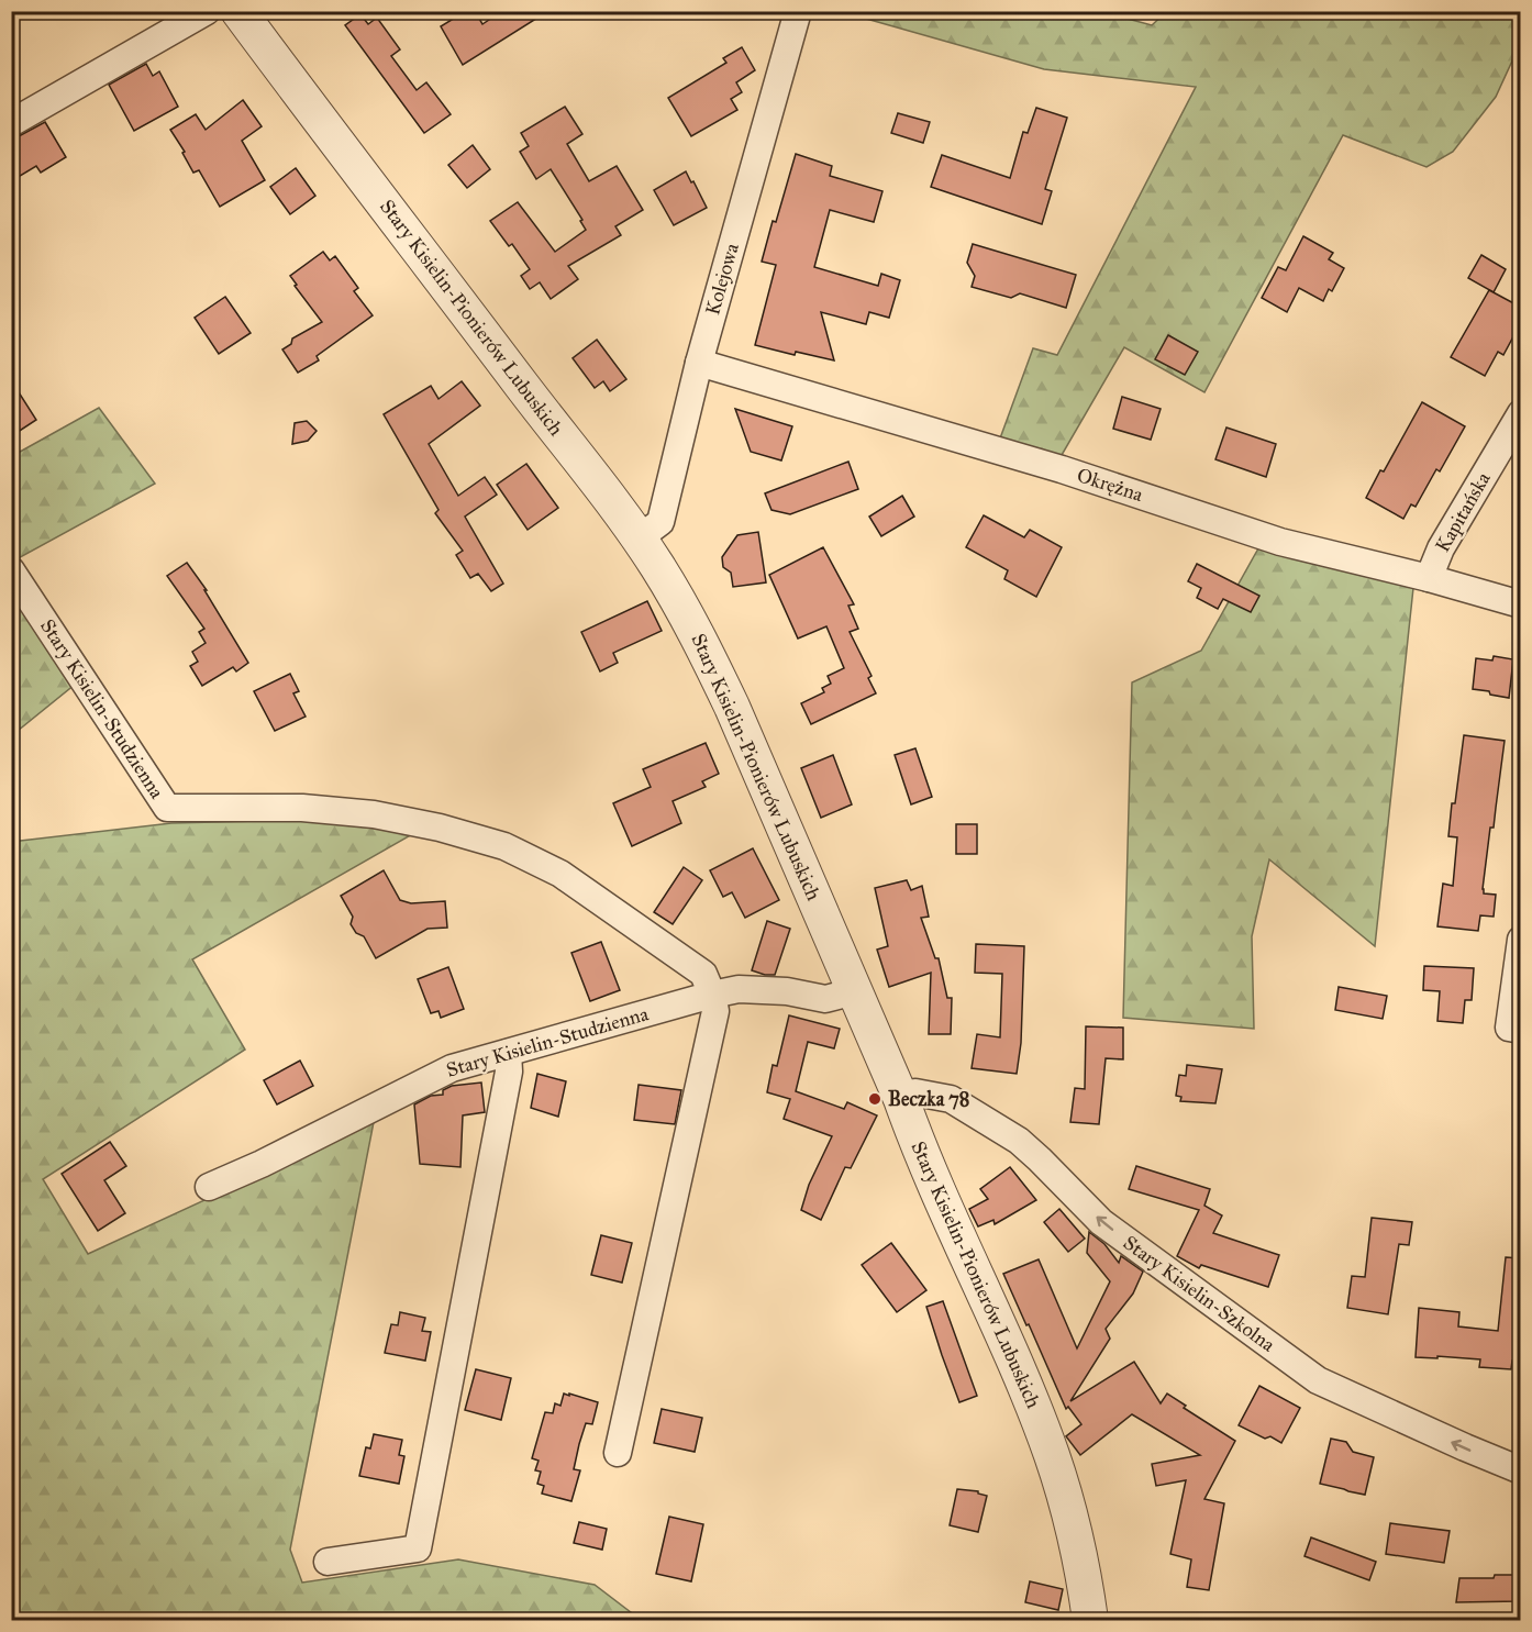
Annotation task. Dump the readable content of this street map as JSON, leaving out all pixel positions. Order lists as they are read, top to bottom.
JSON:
{
  "streets": {
    "street": [
      "Kolejowa",
      "Stary Kisielin-Pionierów Lubuskich",
      "Okrężna",
      "Kapitańska",
      "Stary Kisielin-Studzienna",
      "Stary Kisielin-Szkolna"
    ]
  },
  "crossings": [
    ["Kolejowa", "Stary Kisielin-Pionierów Lubuskich"],
    ["Kolejowa", "Okrężna"],
    ["Stary Kisielin-Pionierów Lubuskich", "Stary Kisielin-Studzienna"],
    ["Stary Kisielin-Pionierów Lubuskich", "Stary Kisielin-Szkolna"],
    ["Okrężna", "Kapitańska"]
  ],
  "one_way": ["Stary Kisielin-Szkolna"],
  "places": ["Beczka 78"]
}
